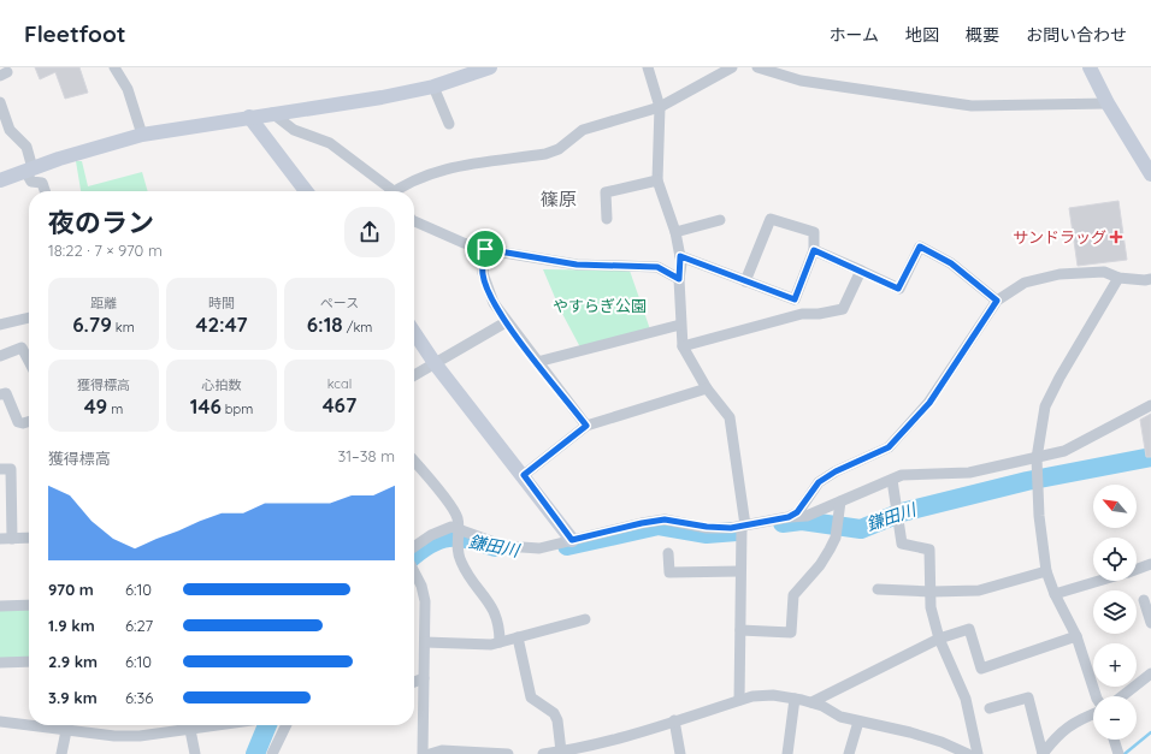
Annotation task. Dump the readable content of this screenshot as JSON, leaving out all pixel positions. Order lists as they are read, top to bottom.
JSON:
{
  "districts": ["篠原"],
  "water": ["鎌田川"],
  "parks": ["やすらぎ公園"],
  "places": {
    "health": ["サンドラッグ"]
  },
  "north": "top left",
  "page": {
    "header": "Fleetfoot",
    "nav": [
      "ホーム",
      "地図",
      "概要",
      "お問い合わせ"
    ],
    "heading": ["夜のラン", "18:22 · 7 × 970 m"],
    "stats": [
      ["距離", "6.79 km"],
      ["時間", "42:47"],
      ["ペース", "6:18 /km"],
      ["獲得標高", "49 m"],
      ["心拍数", "146 bpm"],
      ["kcal", "467"]
    ],
    "chart": ["獲得標高", "31–38 m"],
    "map_buttons": ["+", "−"],
    "list": [
      {
        "name": "970 m",
        "note": "6:10"
      },
      {
        "name": "1.9 km",
        "note": "6:27"
      },
      {
        "name": "2.9 km",
        "note": "6:10"
      },
      {
        "name": "3.9 km",
        "note": "6:36"
      }
    ]
  }
}
